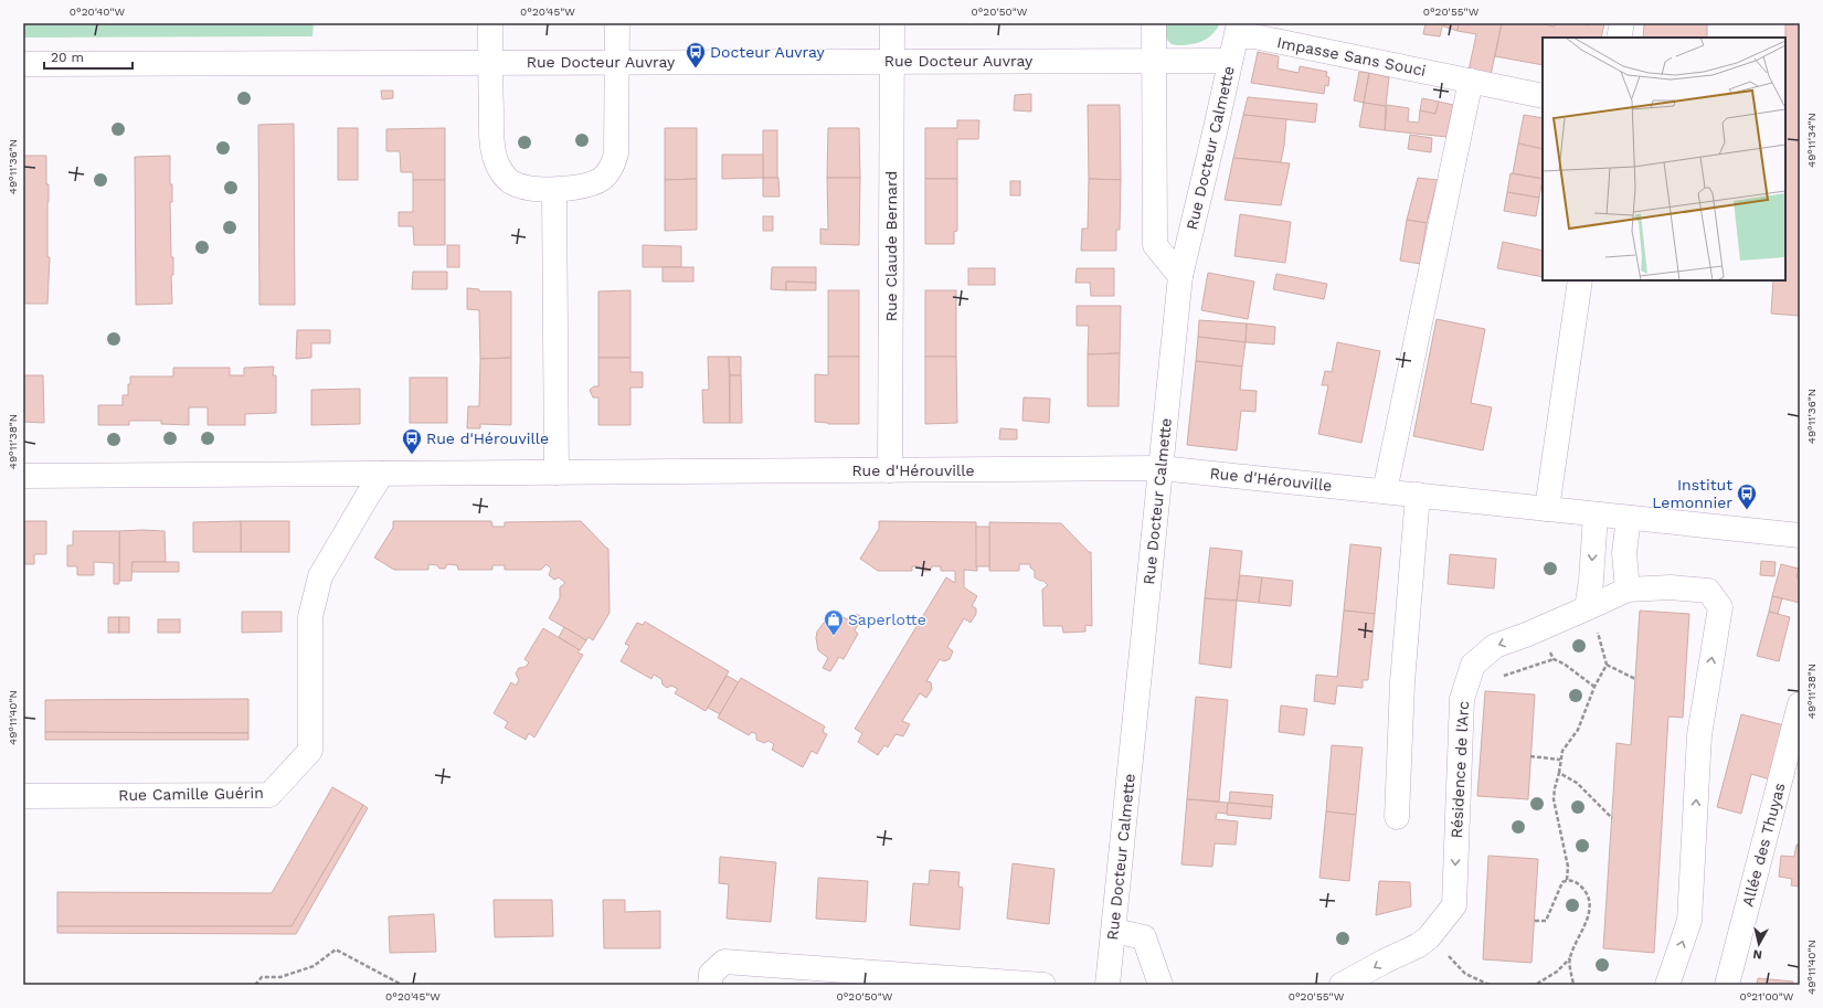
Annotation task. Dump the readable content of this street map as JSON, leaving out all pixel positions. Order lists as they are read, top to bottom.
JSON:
{
  "streets": {
    "street": [
      "Impasse Sans Souci",
      "Rue Docteur Auvray",
      "Rue Docteur Calmette",
      "Rue Claude Bernard",
      "Rue d'Hérouville",
      "Résidence de l'Arc",
      "Rue Camille Guérin",
      "Allée des Thuyas"
    ]
  },
  "crossings": [
    ["Impasse Sans Souci", "Rue Docteur Calmette"],
    ["Rue Docteur Auvray", "Rue Docteur Calmette"],
    ["Rue Docteur Auvray", "Rue Claude Bernard"],
    ["Rue Docteur Calmette", "Rue d'Hérouville"],
    ["Rue Claude Bernard", "Rue d'Hérouville"],
    ["Rue d'Hérouville", "Rue Camille Guérin"]
  ],
  "one_way": ["Résidence de l'Arc"],
  "places": {
    "bus stop": ["Docteur Auvray", "Rue d'Hérouville", "Institut Lemonnier"],
    "shop": ["Saperlotte"]
  },
  "scale_bar": "20 m",
  "north": "bottom",
  "coordinates": [
    "0°20'40\"W",
    "0°20'45\"W",
    "0°20'50\"W",
    "0°20'55\"W",
    "49°11'34\"N",
    "49°11'36\"N",
    "49°11'38\"N",
    "49°11'40\"N",
    "0°21'00\"W"
  ]
}
